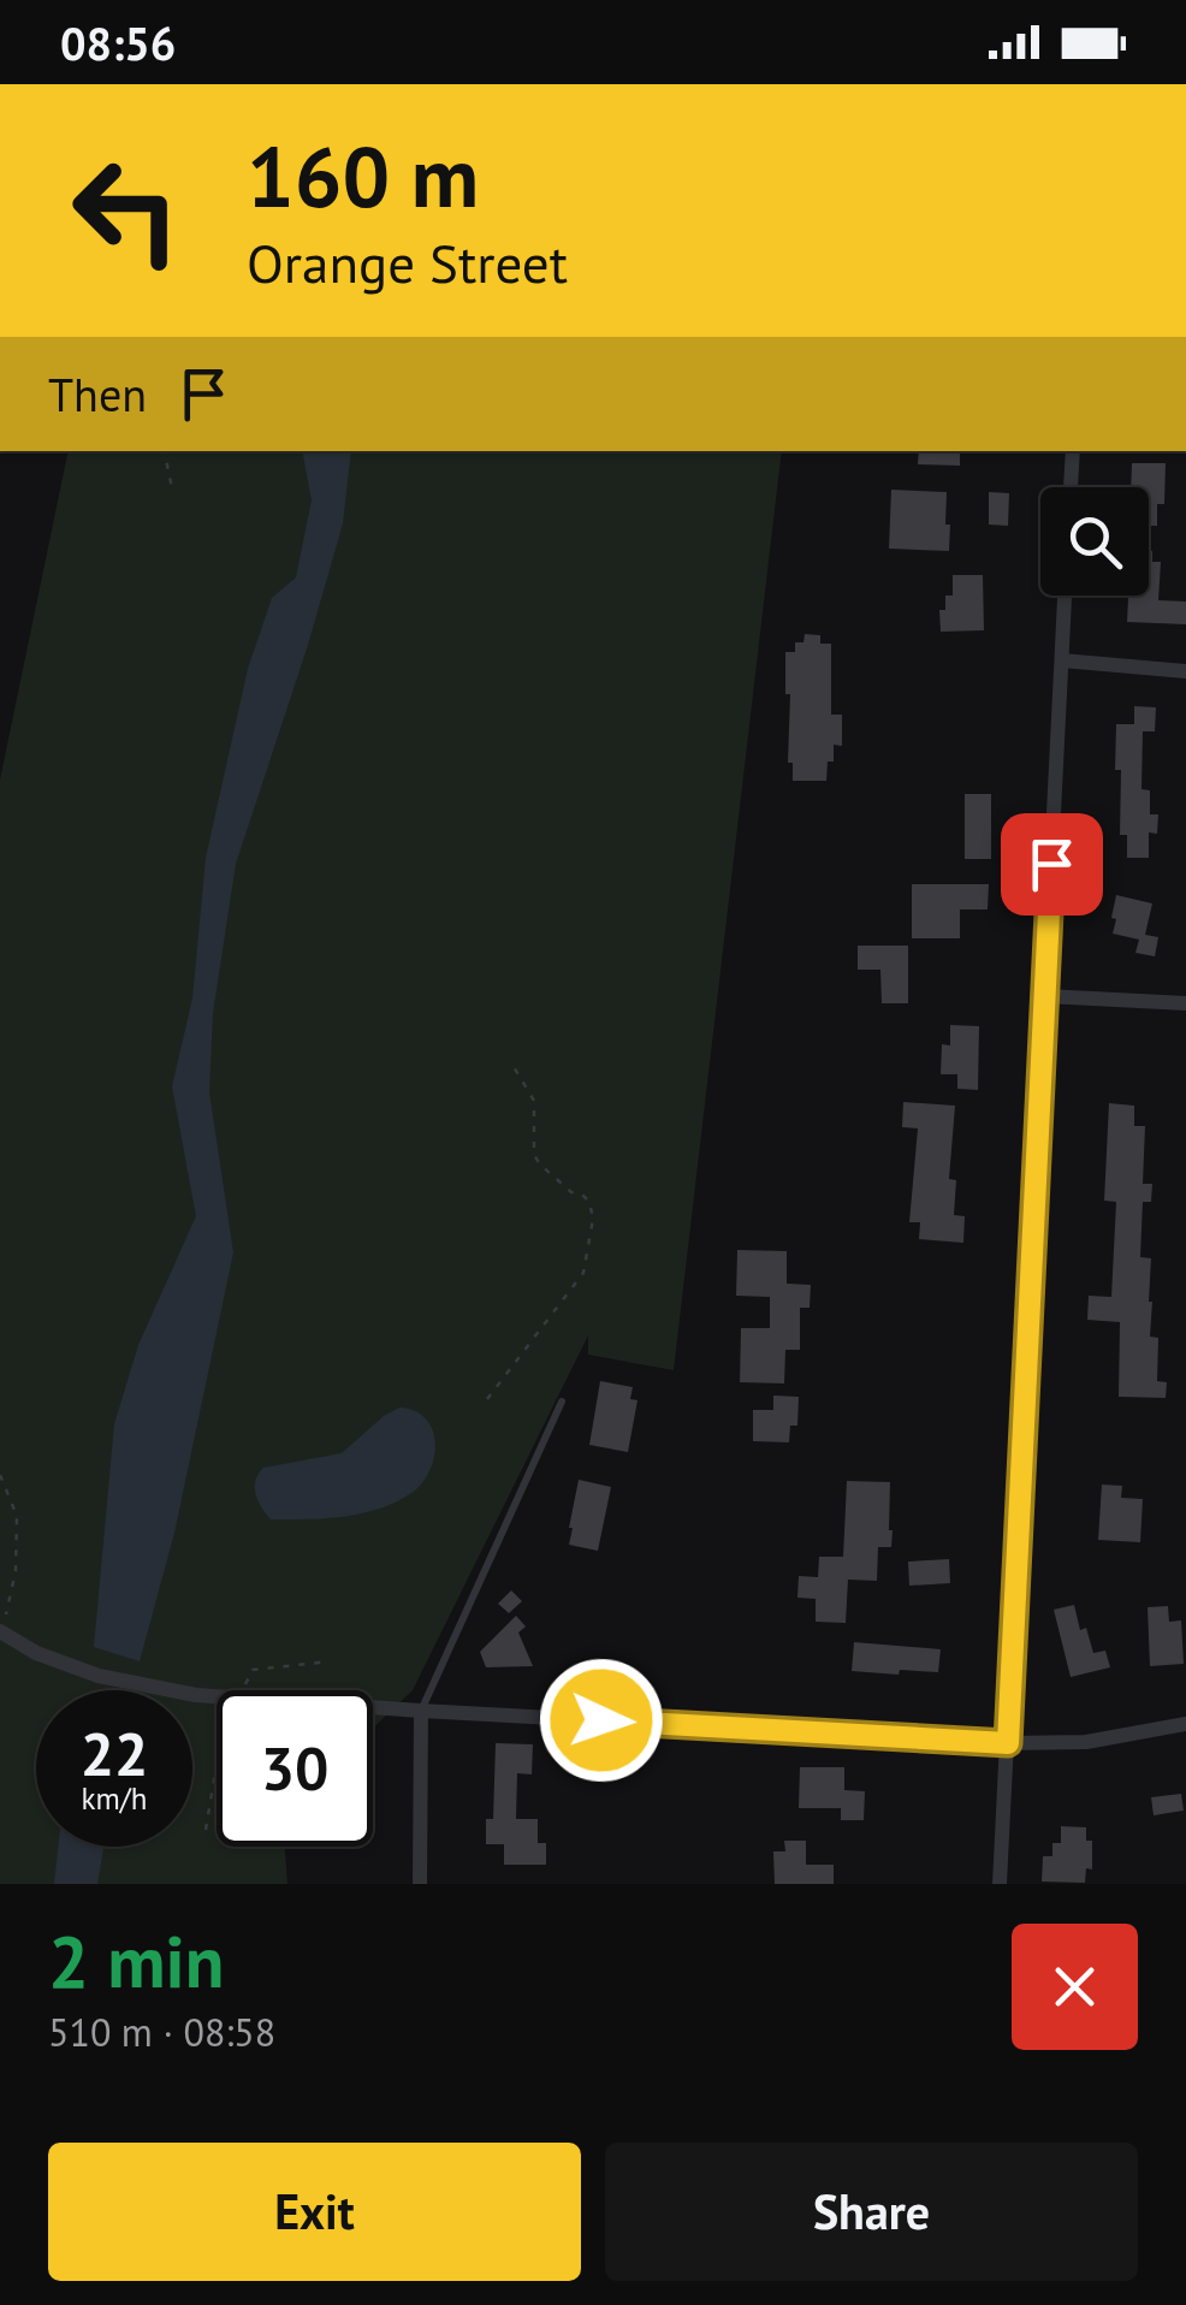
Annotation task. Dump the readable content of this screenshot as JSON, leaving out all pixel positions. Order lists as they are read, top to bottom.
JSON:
{
  "page": {
    "status": "08:56",
    "turn": ["160 m", "Orange Street"],
    "then": "Then",
    "speed": "22 km/h",
    "limit": "30",
    "heading": ["2 min", "510 m · 08:58"],
    "buttons": ["Exit", "Share"]
  }
}
